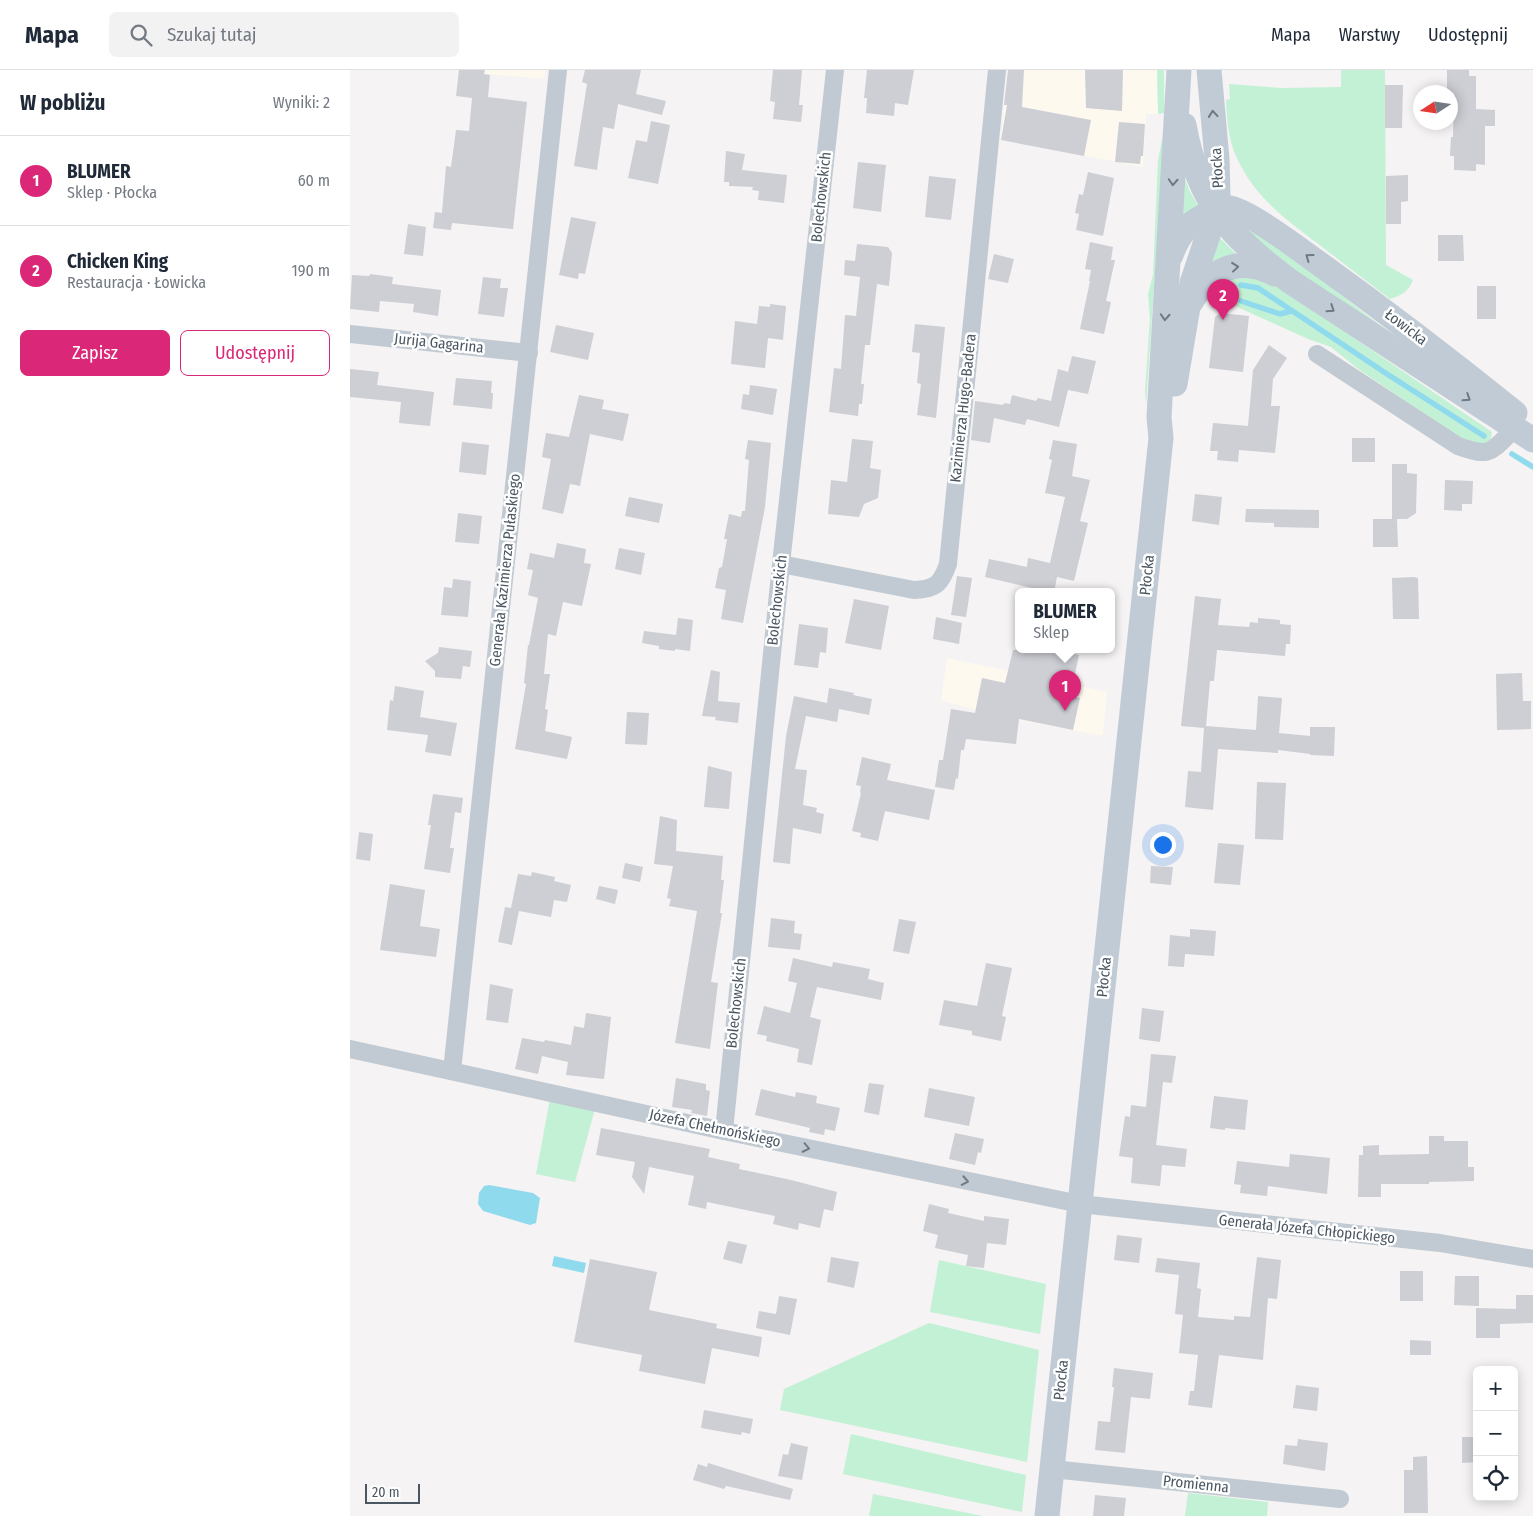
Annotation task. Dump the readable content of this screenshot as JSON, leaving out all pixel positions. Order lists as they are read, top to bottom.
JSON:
{
  "streets": {
    "street": [
      "Płocka",
      "Bolechowskich",
      "Łowicka",
      "Jurija Gagarina",
      "Kazimierza Hugo-Badera",
      "Generała Kazimierza Pułaskiego",
      "Józefa Chełmońskiego",
      "Generała Józefa Chłopickiego",
      "Promienna"
    ]
  },
  "crossings": [
    ["Płocka", "Łowicka"],
    ["Płocka", "Józefa Chełmońskiego"],
    ["Płocka", "Generała Józefa Chłopickiego"],
    ["Płocka", "Promienna"],
    ["Bolechowskich", "Kazimierza Hugo-Badera"],
    ["Bolechowskich", "Józefa Chełmońskiego"],
    ["Jurija Gagarina", "Generała Kazimierza Pułaskiego"],
    ["Generała Kazimierza Pułaskiego", "Józefa Chełmońskiego"],
    ["Józefa Chełmońskiego", "Generała Józefa Chłopickiego"]
  ],
  "one_way": ["Józefa Chełmońskiego"],
  "scale_bar": "20 m",
  "north": "left",
  "page": {
    "header": "Mapa",
    "search": "Szukaj tutaj",
    "nav": ["Mapa", "Warstwy", "Udostępnij"],
    "heading": ["W pobliżu", "Wyniki: 2"],
    "list": [
      {
        "mark": "1",
        "name": "BLUMER",
        "note": "Sklep · Płocka",
        "value": "60 m"
      },
      {
        "mark": "2",
        "name": "Chicken King",
        "note": "Restauracja · Łowicka",
        "value": "190 m"
      }
    ],
    "pins": ["2", "1"],
    "buttons": ["Zapisz", "Udostępnij"],
    "popup": ["BLUMER", "Sklep"],
    "map_buttons": ["+", "−"],
    "scale": "20 m"
  }
}
